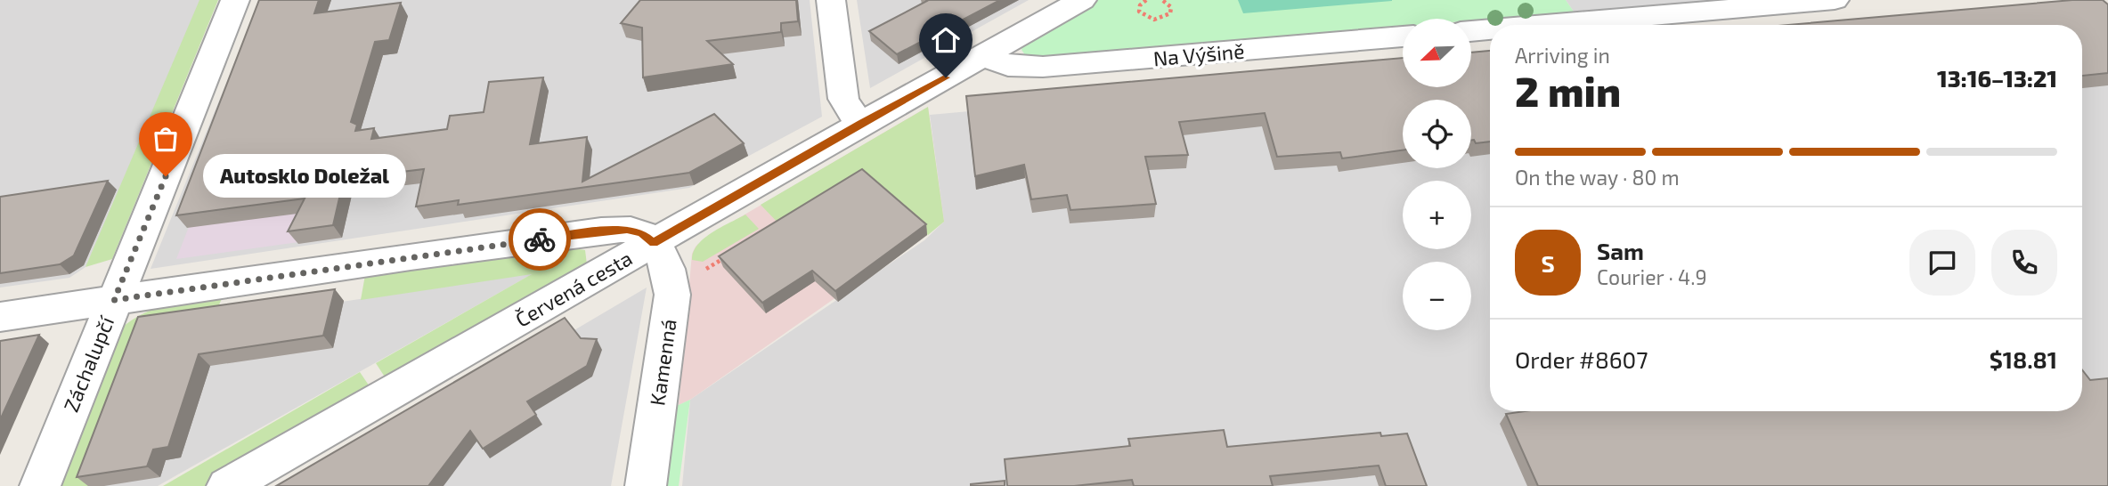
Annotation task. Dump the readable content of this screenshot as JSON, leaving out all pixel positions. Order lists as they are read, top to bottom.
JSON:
{
  "streets": {
    "street": [
      "Na Výšině",
      "Červená cesta",
      "Kamenná",
      "Záchalupčí"
    ]
  },
  "crossings": [
    ["Na Výšině", "Červená cesta"],
    ["Červená cesta", "Kamenná"]
  ],
  "places": ["Autosklo Doležal"],
  "north": "bottom left",
  "page": {
    "map_buttons": ["+", "−"],
    "heading": ["2 min", "Arriving in", "13:16–13:21"],
    "panel": [
      "Sam",
      "Courier · 4.9",
      "Order #8607",
      "$18.81"
    ],
    "bar": "On the way · 80 m",
    "bubble": "Autosklo Doležal",
    "round": "S"
  }
}
